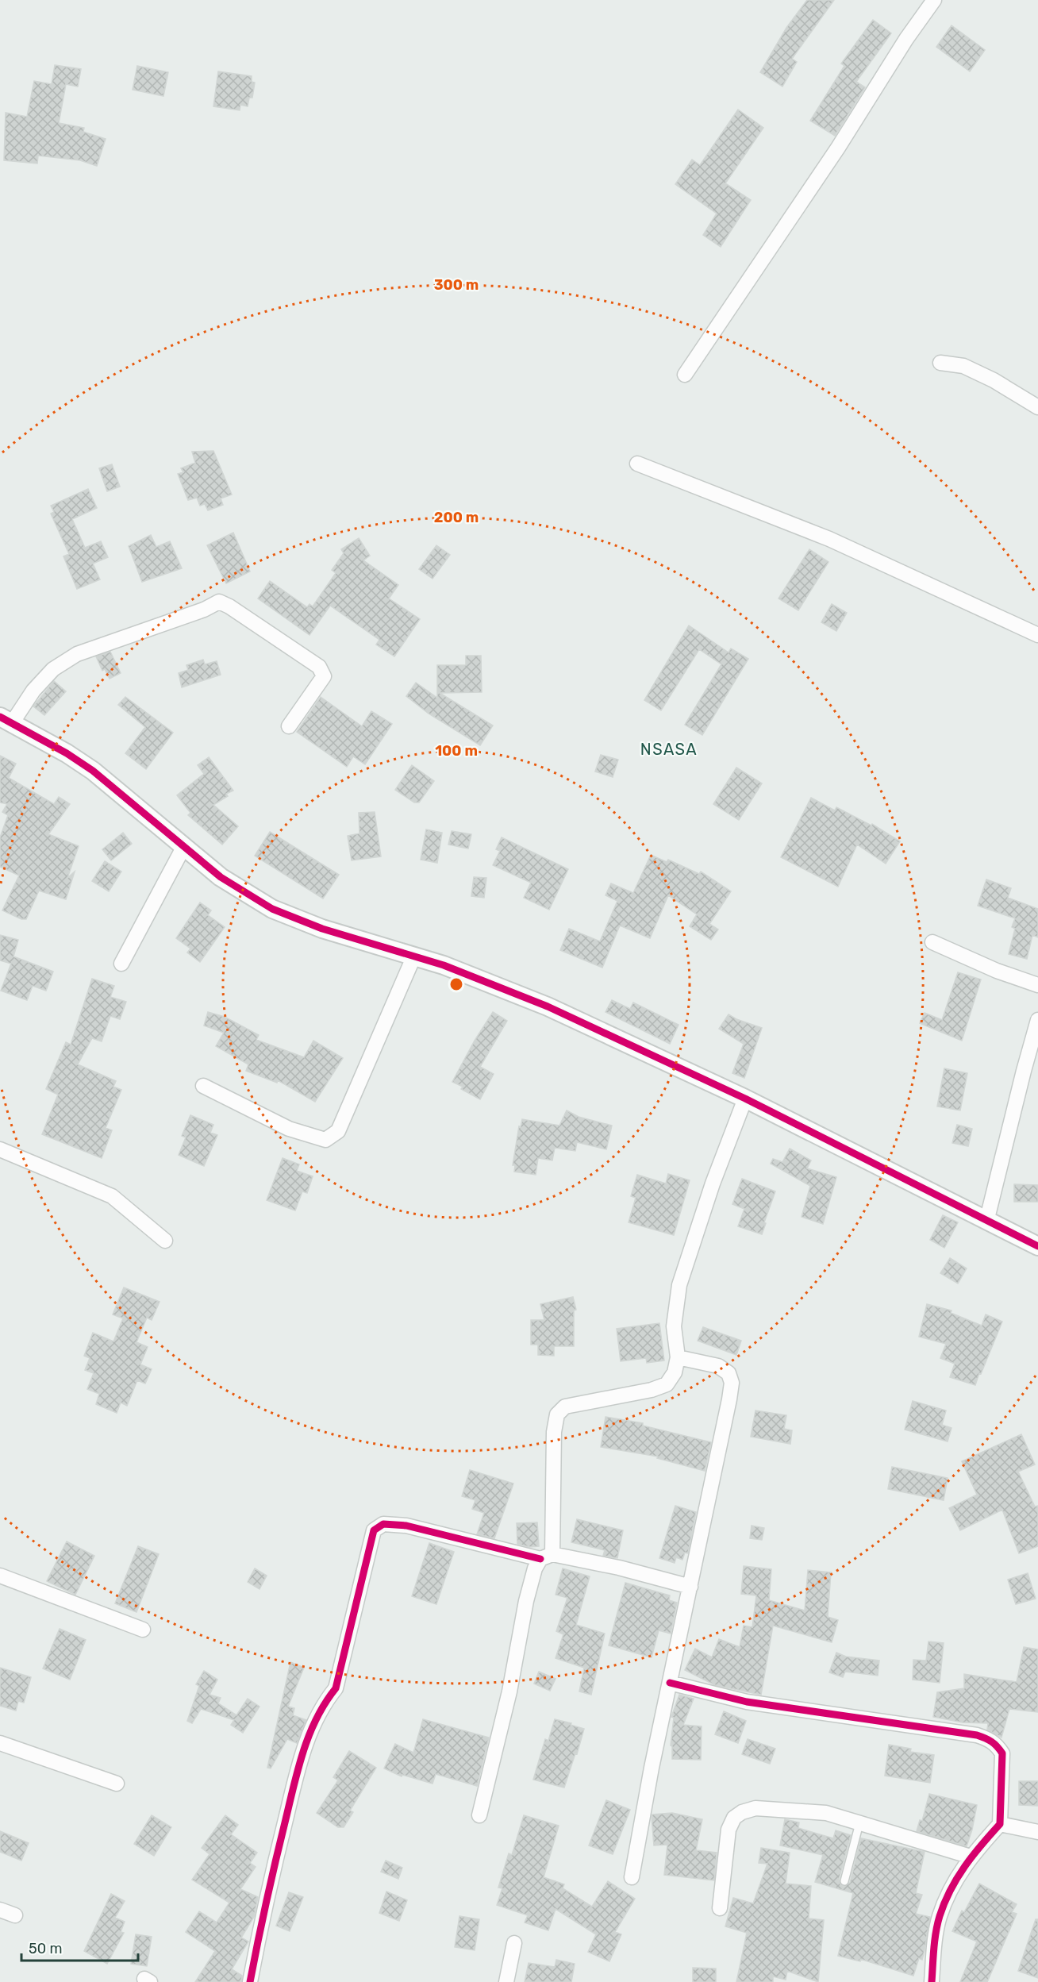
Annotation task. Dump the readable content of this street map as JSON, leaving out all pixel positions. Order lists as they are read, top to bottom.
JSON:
{
  "districts": ["NSASA"],
  "scale_bar": "50 m",
  "rings": ["300 m", "200 m", "100 m"]
}
